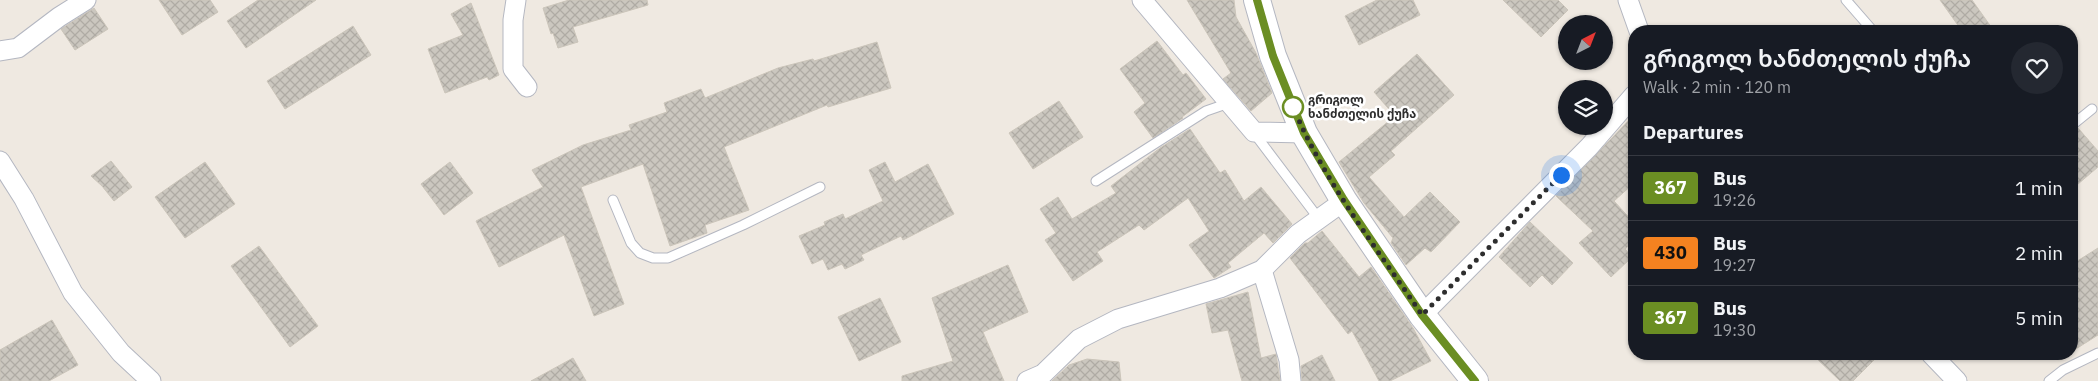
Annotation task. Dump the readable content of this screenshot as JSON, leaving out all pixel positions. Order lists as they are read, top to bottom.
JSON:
{
  "places": ["გრიგოლ ხანძთელის ქუჩა"],
  "lines": ["bus line 367"],
  "north": "top right",
  "page": {
    "heading": [
      ["გრიგოლ ხანძთელის ქუჩა", "Walk · 2 min · 120 m"],
      "Departures"
    ],
    "list": [
      {
        "mark": "367",
        "name": "Bus",
        "note": "19:26",
        "value": "1 min"
      },
      {
        "mark": "430",
        "name": "Bus",
        "note": "19:27",
        "value": "2 min"
      },
      {
        "mark": "367",
        "name": "Bus",
        "note": "19:30",
        "value": "5 min"
      }
    ]
  }
}
